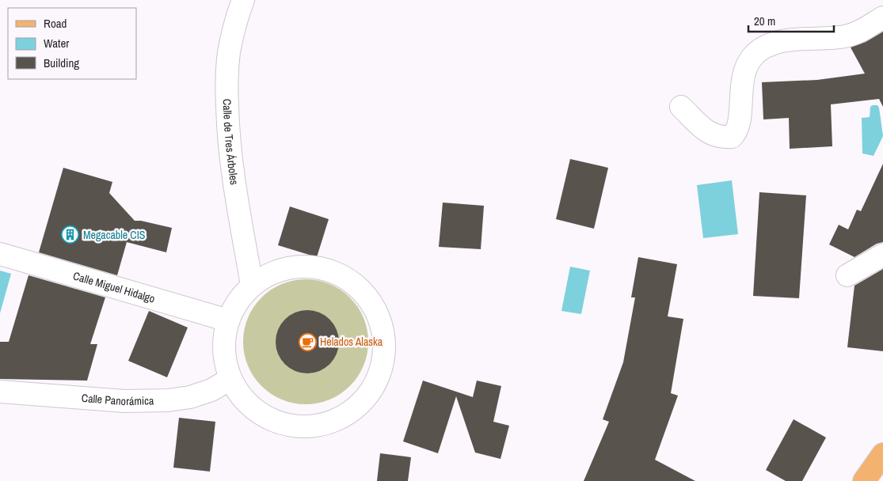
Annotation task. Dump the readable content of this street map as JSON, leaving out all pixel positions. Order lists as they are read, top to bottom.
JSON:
{
  "streets": {
    "street": ["Calle de Tres Árboles", "Calle Miguel Hidalgo", "Calle Panorámica"]
  },
  "places": {
    "building": ["Megacable CIS"],
    "cafe": ["Helados Alaska"]
  },
  "legend": ["Road", "Water", "Building"],
  "scale_bar": "20 m"
}
